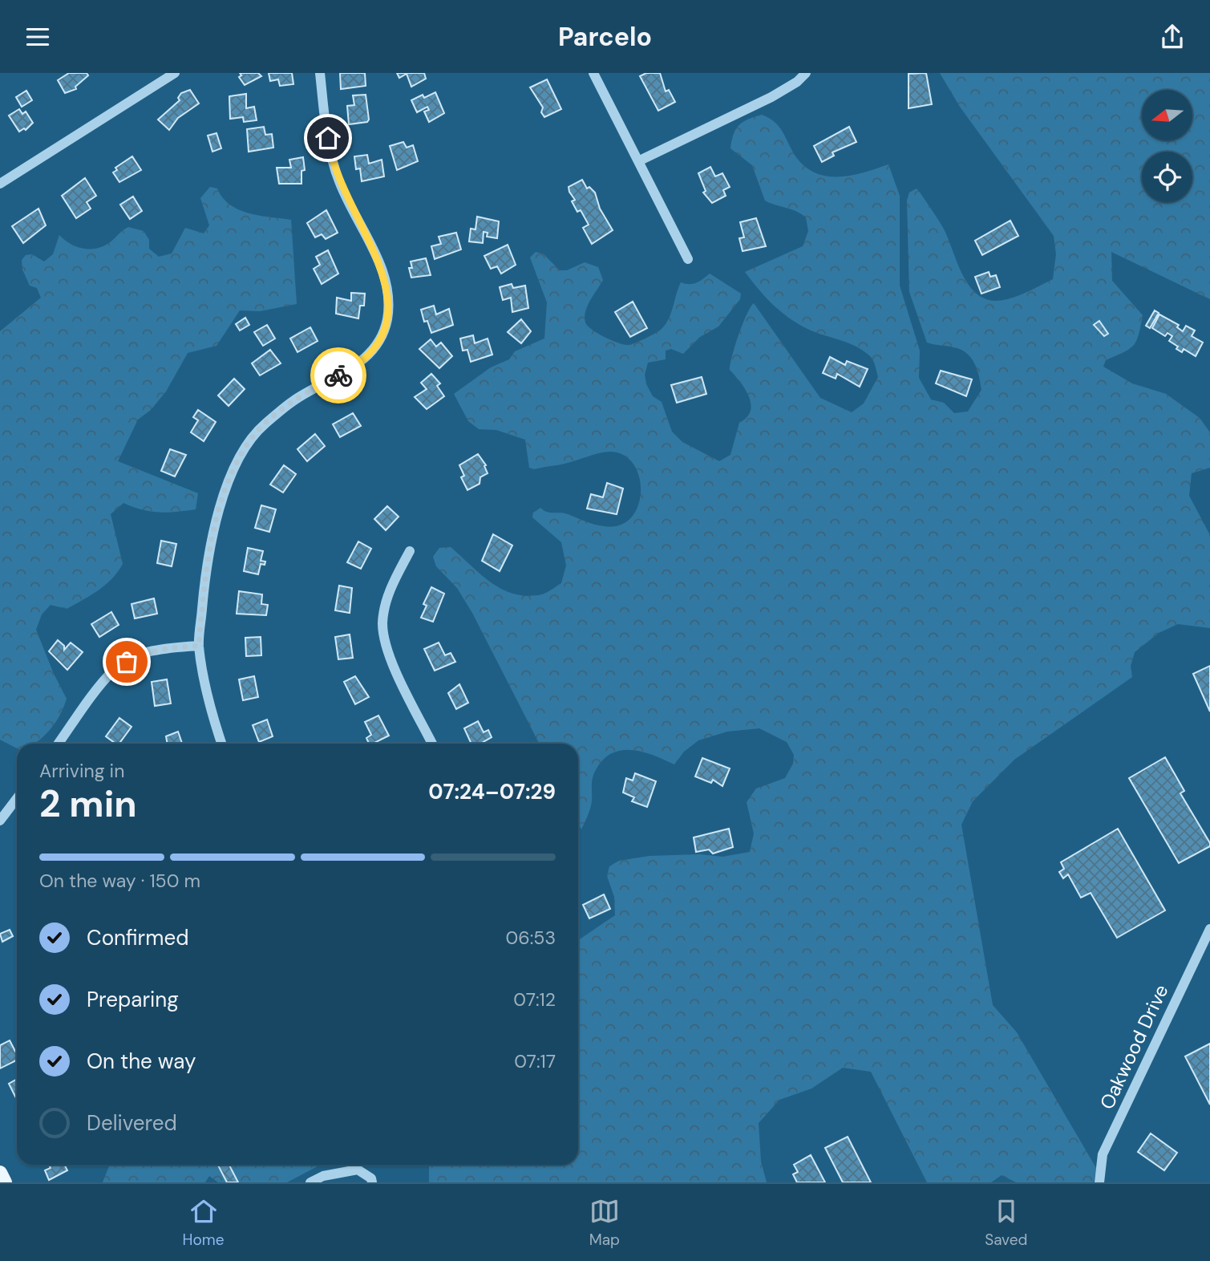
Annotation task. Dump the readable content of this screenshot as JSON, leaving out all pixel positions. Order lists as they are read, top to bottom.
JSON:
{
  "streets": {
    "street": ["Oakwood Drive"]
  },
  "north": "left",
  "page": {
    "header": "Parcelo",
    "heading": ["2 min", "Arriving in", "07:24–07:29"],
    "bar": "On the way · 150 m",
    "list": [
      ["Confirmed", "06:53"],
      ["Preparing", "07:12"],
      ["On the way", "07:17"],
      "Delivered"
    ],
    "tabs": ["Home", "Map", "Saved"]
  }
}
